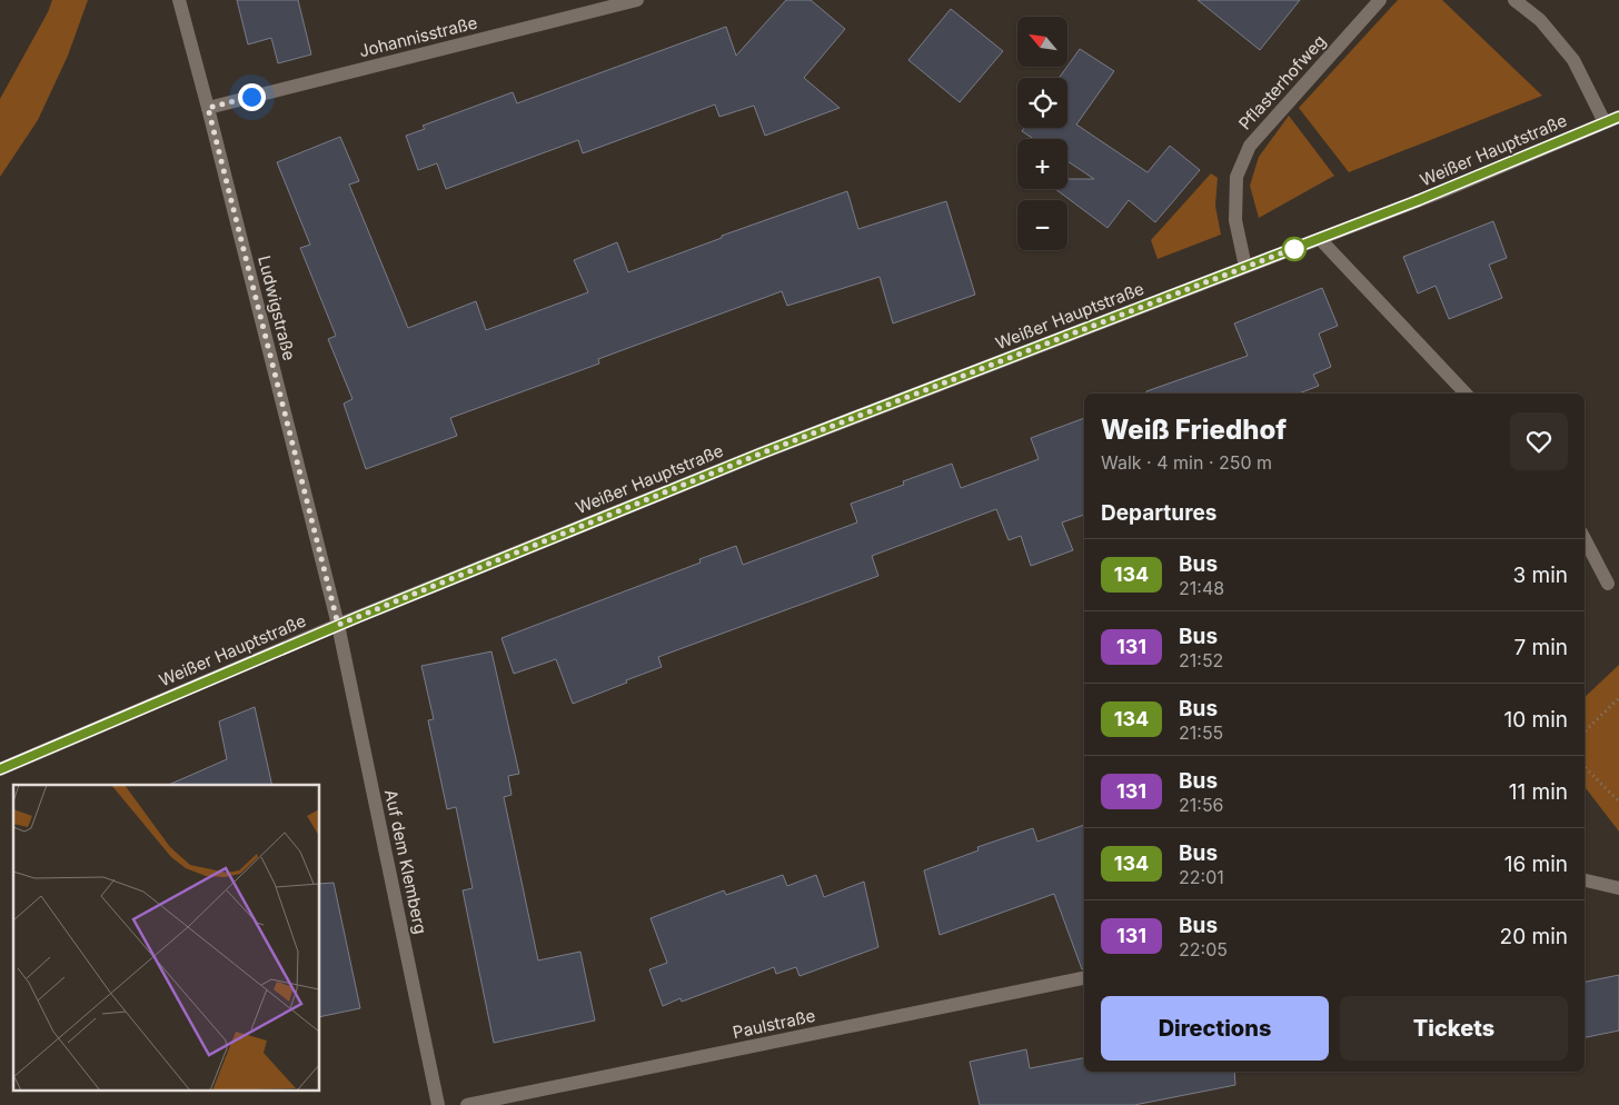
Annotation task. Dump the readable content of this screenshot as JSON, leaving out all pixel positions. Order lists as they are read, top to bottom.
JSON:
{
  "streets": {
    "street": [
      "Johannisstraße",
      "Pflasterhofweg",
      "Weißer Hauptstraße",
      "Ludwigstraße",
      "Auf dem Klemberg",
      "Paulstraße"
    ]
  },
  "crossings": [
    ["Johannisstraße", "Ludwigstraße"],
    ["Pflasterhofweg", "Weißer Hauptstraße"],
    ["Weißer Hauptstraße", "Ludwigstraße"],
    ["Weißer Hauptstraße", "Auf dem Klemberg"],
    ["Ludwigstraße", "Auf dem Klemberg"]
  ],
  "lines": ["bus line 134"],
  "north": "top left",
  "page": {
    "map_buttons": ["+", "−"],
    "heading": [
      ["Weiß Friedhof", "Walk · 4 min · 250 m"],
      "Departures"
    ],
    "list": [
      {
        "mark": "134",
        "name": "Bus",
        "note": "21:48",
        "value": "3 min"
      },
      {
        "mark": "131",
        "name": "Bus",
        "note": "21:52",
        "value": "7 min"
      },
      {
        "mark": "134",
        "name": "Bus",
        "note": "21:55",
        "value": "10 min"
      },
      {
        "mark": "131",
        "name": "Bus",
        "note": "21:56",
        "value": "11 min"
      },
      {
        "mark": "134",
        "name": "Bus",
        "note": "22:01",
        "value": "16 min"
      },
      {
        "mark": "131",
        "name": "Bus",
        "note": "22:05",
        "value": "20 min"
      }
    ],
    "buttons": ["Directions", "Tickets"]
  }
}
